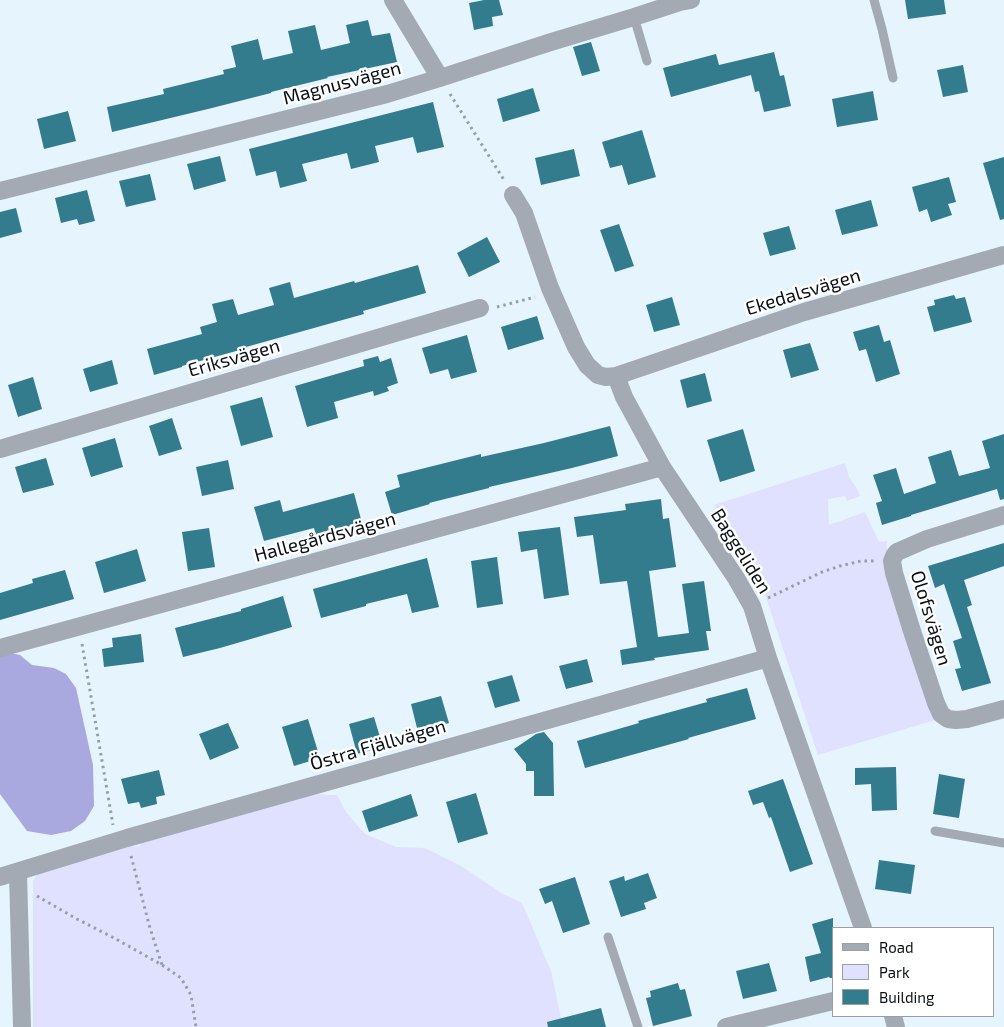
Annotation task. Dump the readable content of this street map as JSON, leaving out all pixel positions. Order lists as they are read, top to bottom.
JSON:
{
  "streets": {
    "street": [
      "Magnusvägen",
      "Ekedalsvägen",
      "Eriksvägen",
      "Hallegårdsvägen",
      "Baggeliden",
      "Olofsvägen",
      "Östra Fjällvägen"
    ]
  },
  "crossings": [
    ["Ekedalsvägen", "Baggeliden"],
    ["Hallegårdsvägen", "Baggeliden"],
    ["Baggeliden", "Östra Fjällvägen"]
  ],
  "legend": ["Road", "Park", "Building"]
}
